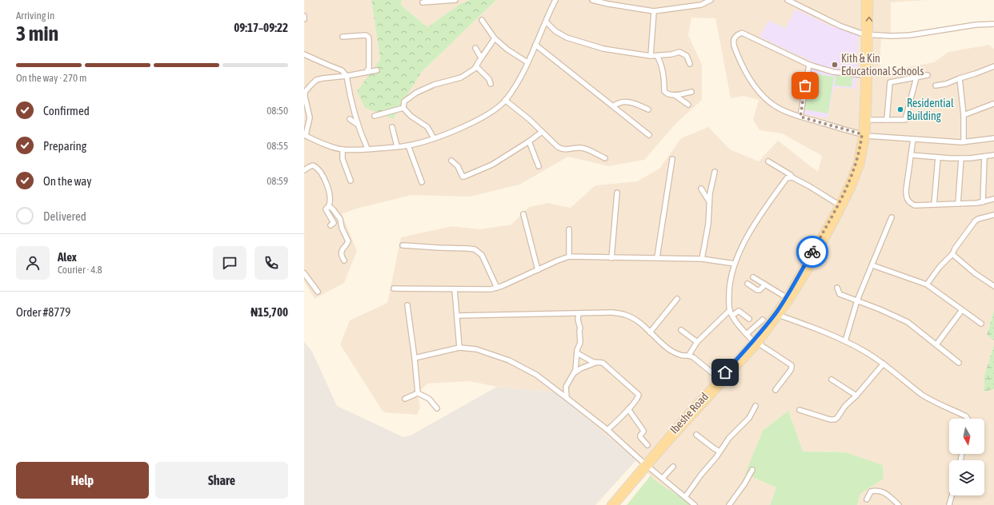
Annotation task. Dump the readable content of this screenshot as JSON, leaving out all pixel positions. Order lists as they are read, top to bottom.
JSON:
{
  "streets": {
    "main road": ["Ibeshe Road"]
  },
  "places": ["Kith & Kin Educational Schools", "Residential Building"],
  "north": "bottom",
  "page": {
    "heading": ["3 min", "Arriving in", "09:17–09:22"],
    "panel": [
      "Alex",
      "Courier · 4.8",
      "Order #8779",
      "₦15,700"
    ],
    "bar": "On the way · 270 m",
    "list": [
      ["Confirmed", "08:50"],
      ["Preparing", "08:55"],
      ["On the way", "08:59"],
      "Delivered"
    ],
    "buttons": ["Help", "Share"]
  }
}
